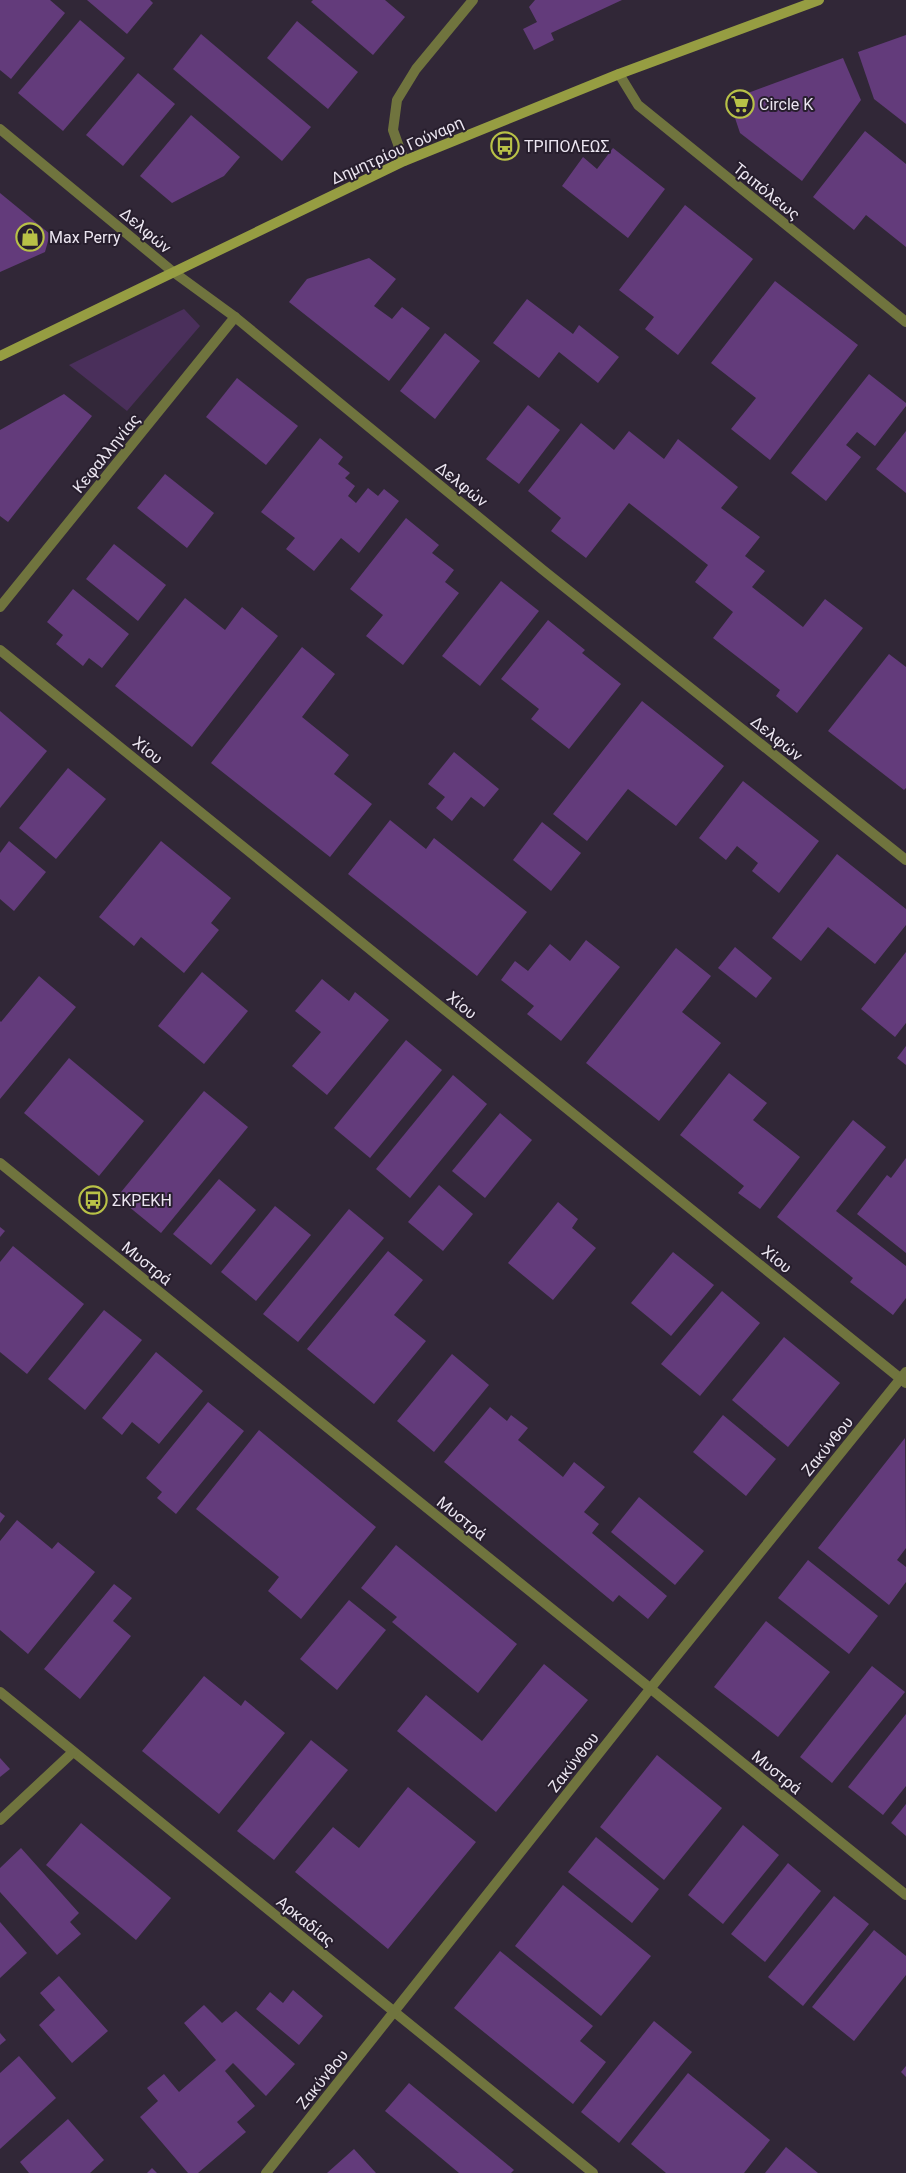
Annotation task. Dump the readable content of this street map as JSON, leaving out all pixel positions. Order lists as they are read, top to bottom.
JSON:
{
  "streets": {
    "main road": ["Δημητρίου Γούναρη"],
    "street": [
      "Τριπόλεως",
      "Δελφών",
      "Κεφαλληνίας",
      "Χίου",
      "Μυστρά",
      "Ζακύνθου",
      "Αρκαδίας"
    ]
  },
  "crossings": [
    ["Δημητρίου Γούναρη", "Τριπόλεως"],
    ["Δημητρίου Γούναρη", "Δελφών"],
    ["Δελφών", "Κεφαλληνίας"],
    ["Χίου", "Ζακύνθου"],
    ["Μυστρά", "Ζακύνθου"],
    ["Ζακύνθου", "Αρκαδίας"]
  ],
  "places": {
    "supermarket": ["Circle K"],
    "bus stop": ["ΤΡΙΠΟΛΕΩΣ", "ΣΚΡΕΚΗ"],
    "shop": ["Max Perry"]
  }
}
